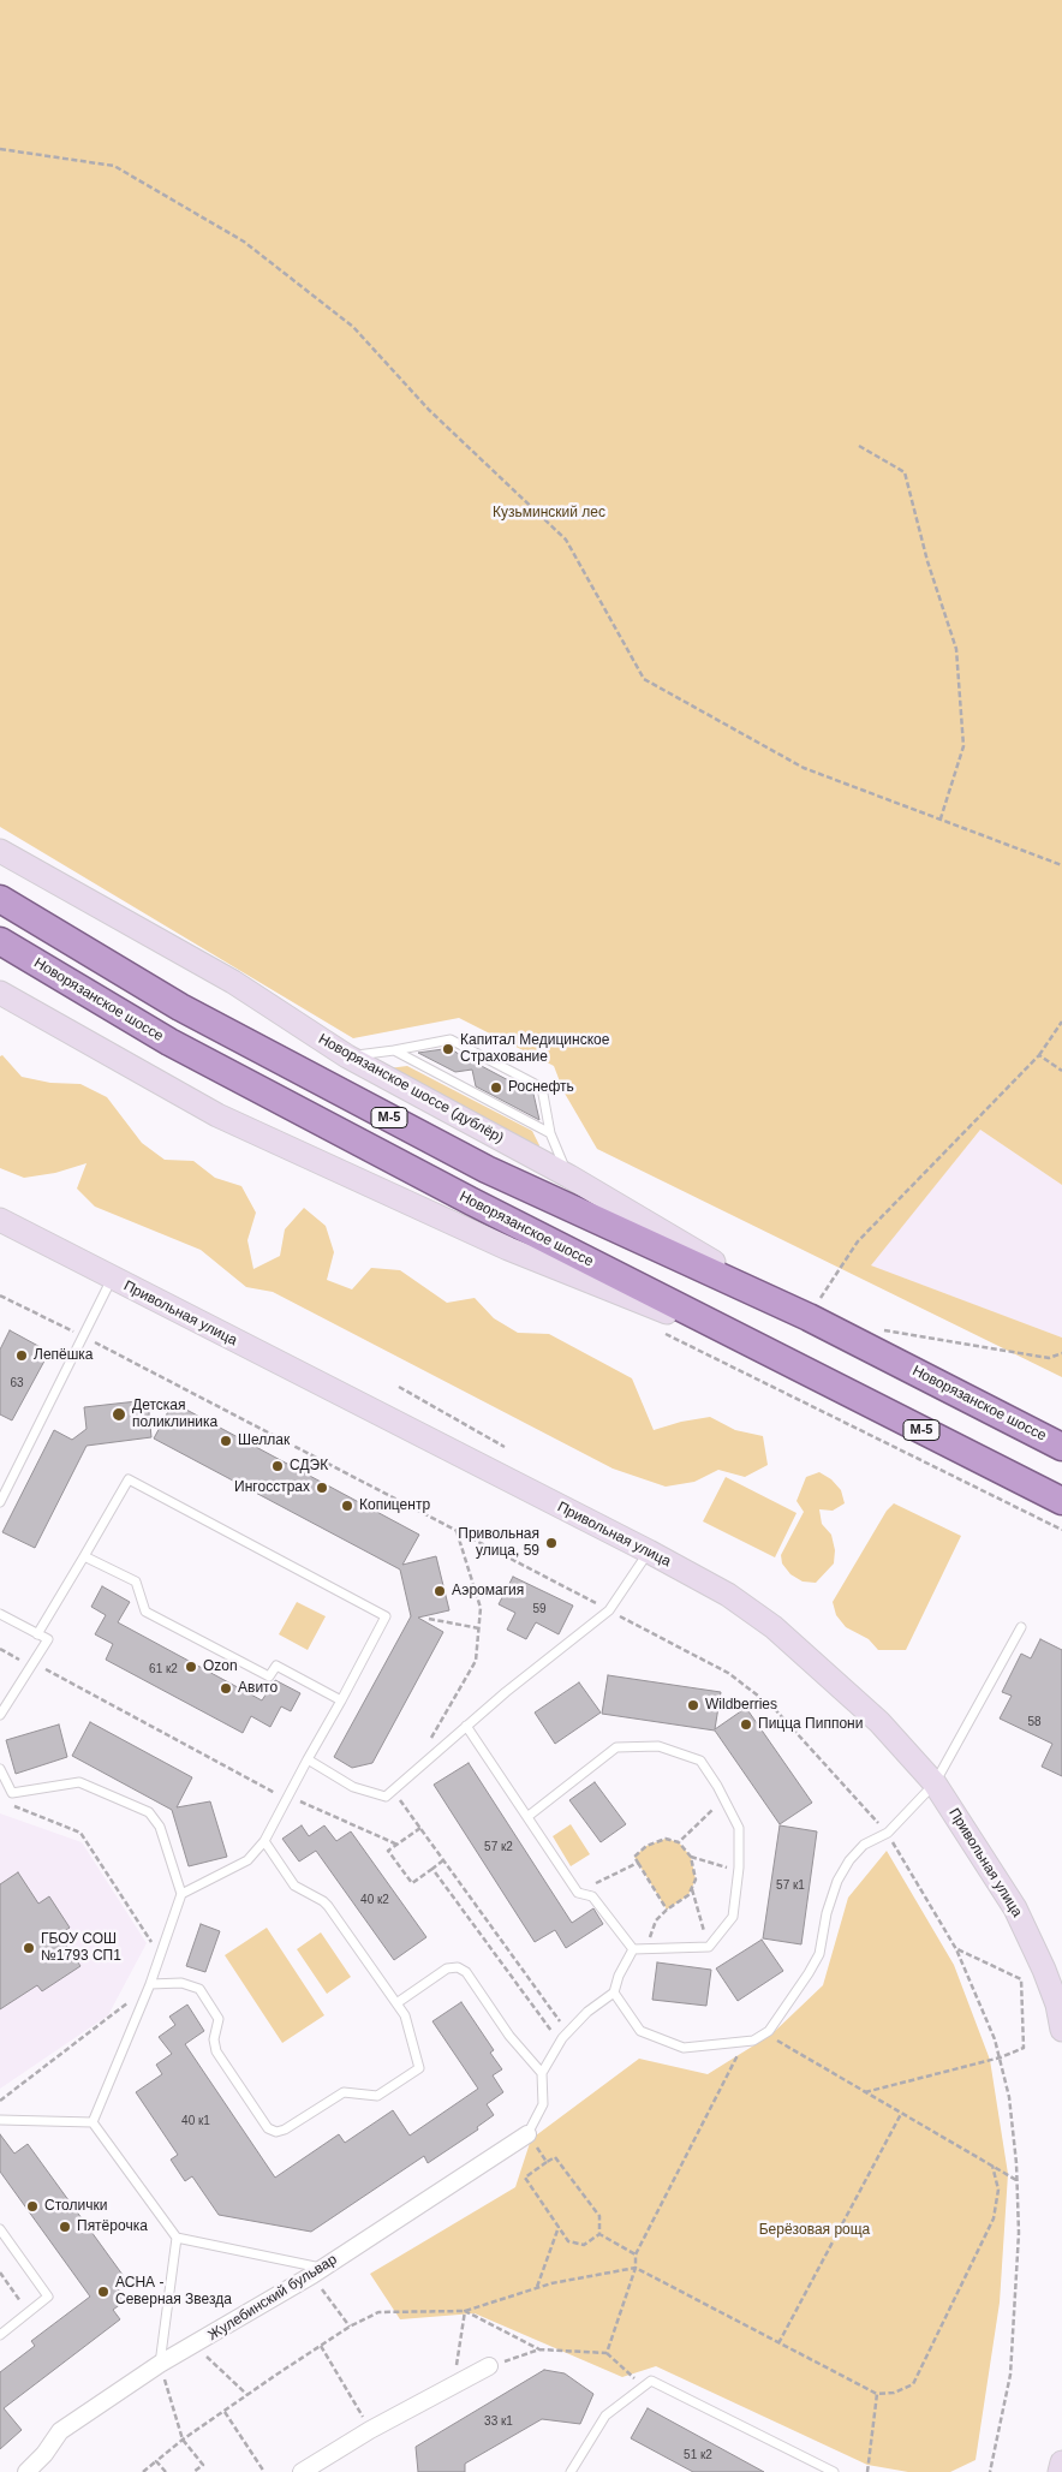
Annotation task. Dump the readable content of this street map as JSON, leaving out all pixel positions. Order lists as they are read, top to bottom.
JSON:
{
  "streets": {
    "highway": ["Новорязанское шоссе", "М-5"],
    "main road": ["Новорязанское шоссе (дублёр)", "Привольная улица"],
    "street": ["Жулебинский бульвар"]
  },
  "crossings": [
    ["Новорязанское шоссе", "Новорязанское шоссе (дублёр)"]
  ],
  "parks": ["Кузьминский лес", "Берёзовая роща"],
  "places": [
    "Капитал Медицинское Страхование",
    "Роснефть",
    "Лепёшка",
    "Детская поликлиника",
    "Шеллак",
    "СДЭК",
    "Ингосстрах",
    "Копицентр",
    "Привольная улица, 59",
    "Аэромагия",
    "Ozon",
    "Авито",
    "Wildberries",
    "Пицца Пиппони",
    "ГБОУ СОШ №1793 СП1",
    "Столички",
    "Пятёрочка",
    "АСНА - Северная Звезда"
  ],
  "house_numbers": [
    "63",
    "59",
    "61 к2",
    "58",
    "57 к2",
    "57 к1",
    "40 к2",
    "40 к1",
    "33 к1",
    "51 к2"
  ]
}
